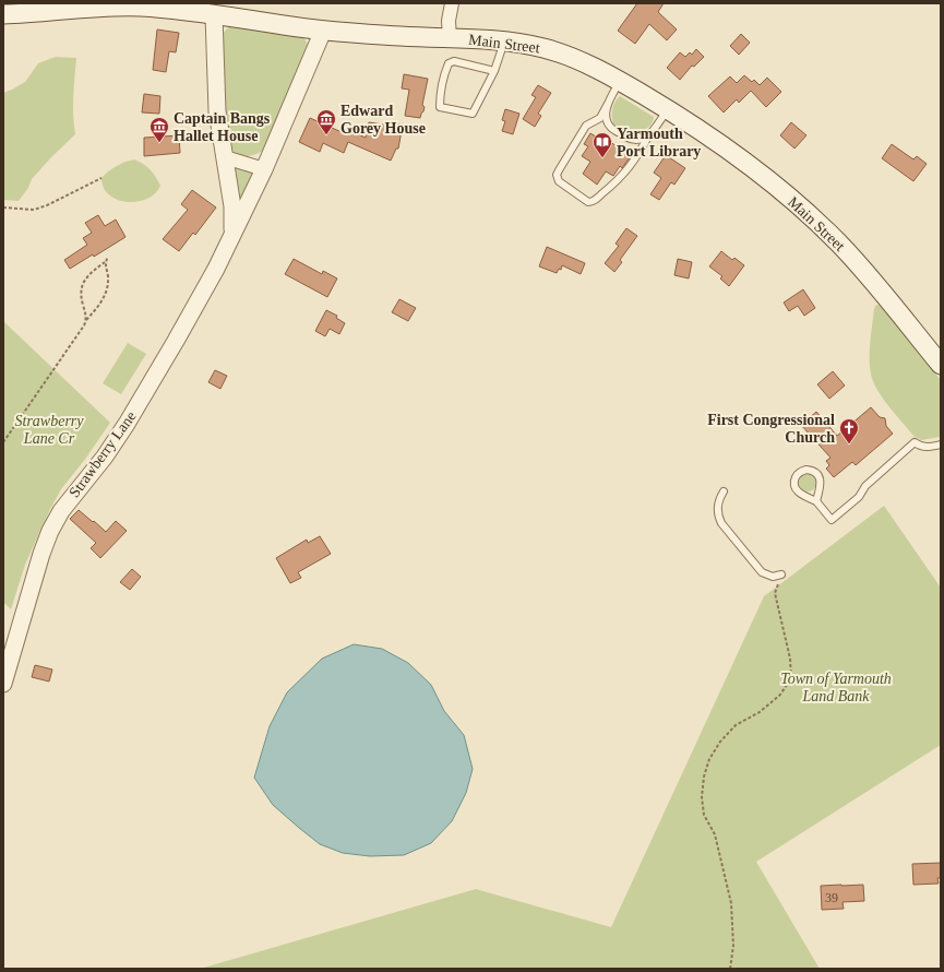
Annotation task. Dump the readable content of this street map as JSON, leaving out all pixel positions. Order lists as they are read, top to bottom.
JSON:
{
  "streets": {
    "main road": ["Main Street"],
    "street": ["Strawberry Lane"]
  },
  "crossings": [
    ["Main Street", "Strawberry Lane"]
  ],
  "parks": ["Strawberry Lane Cr", "Town of Yarmouth Land Bank"],
  "places": {
    "museum": ["Edward Gorey House", "Captain Bangs Hallet House"],
    "library": ["Yarmouth Port Library"],
    "church": ["First Congressional Church"]
  },
  "house_numbers": ["39"]
}
